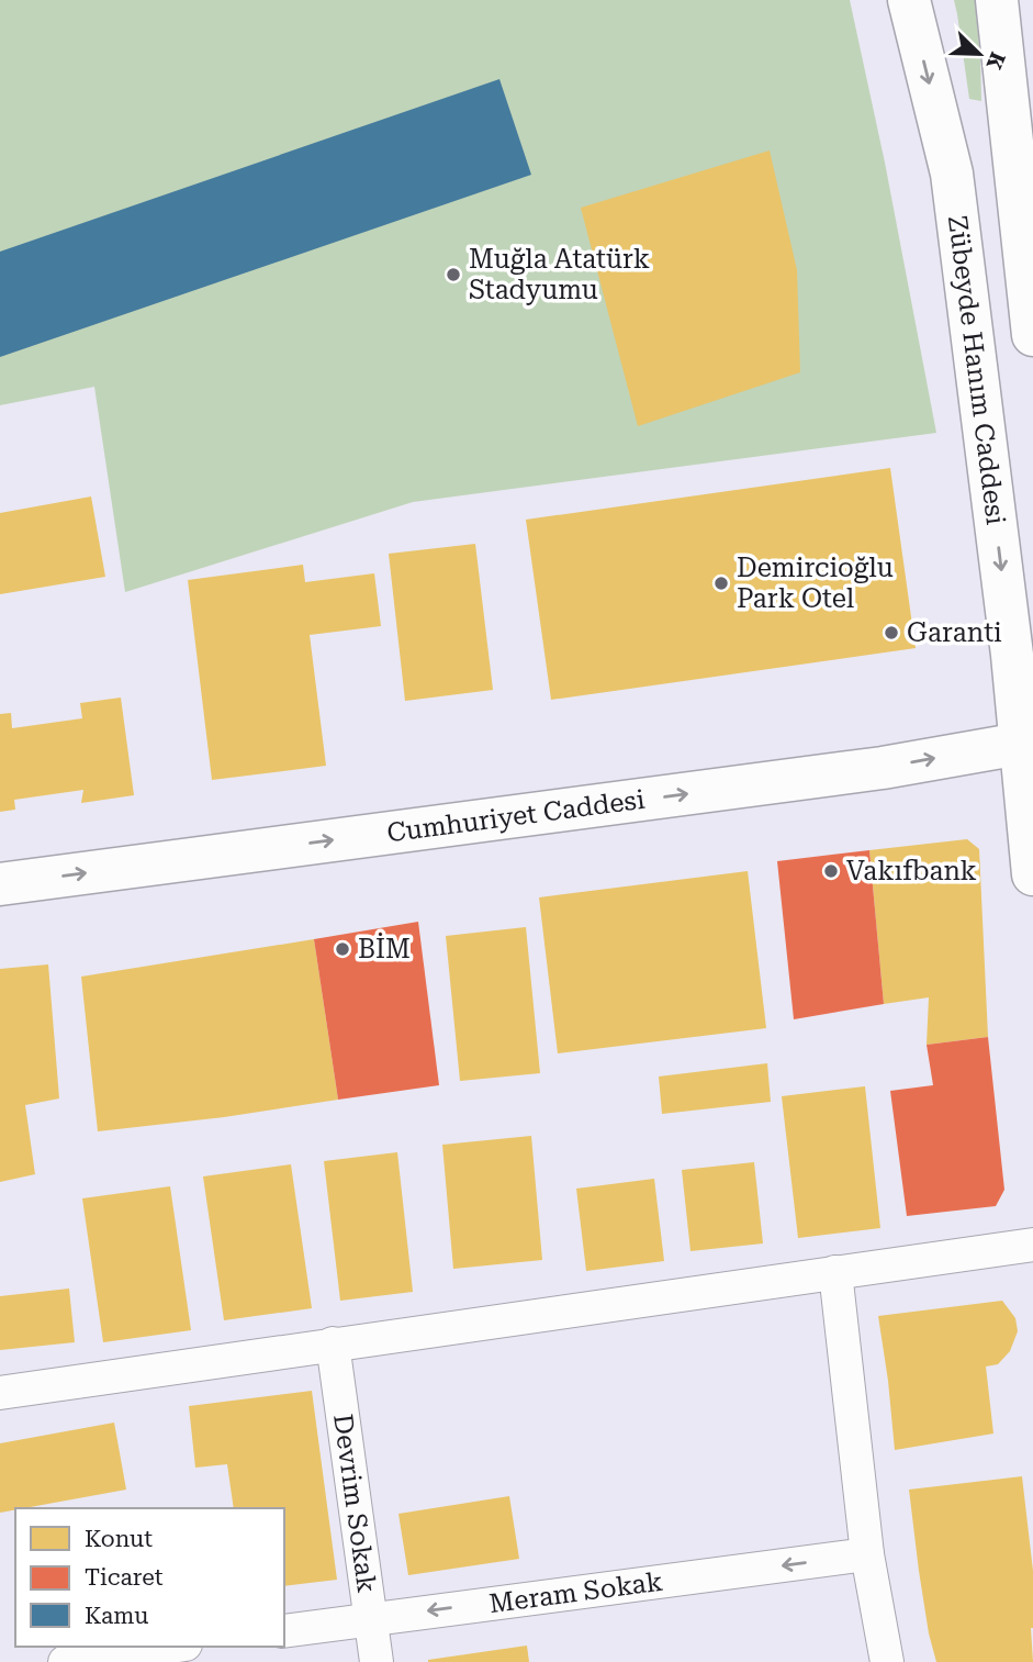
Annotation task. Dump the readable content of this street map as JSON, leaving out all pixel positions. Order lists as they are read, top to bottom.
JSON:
{
  "streets": {
    "main road": ["Zübeyde Hanım Caddesi", "Cumhuriyet Caddesi"],
    "street": ["Devrim Sokak", "Meram Sokak"]
  },
  "crossings": [
    ["Zübeyde Hanım Caddesi", "Cumhuriyet Caddesi"],
    ["Devrim Sokak", "Meram Sokak"]
  ],
  "one_way": ["Cumhuriyet Caddesi"],
  "places": [
    "Muğla Atatürk Stadyumu",
    "Demircioğlu Park Otel",
    "Garanti",
    "Vakıfbank",
    "BİM"
  ],
  "legend": ["Konut", "Ticaret", "Kamu"],
  "north": "bottom right"
}
